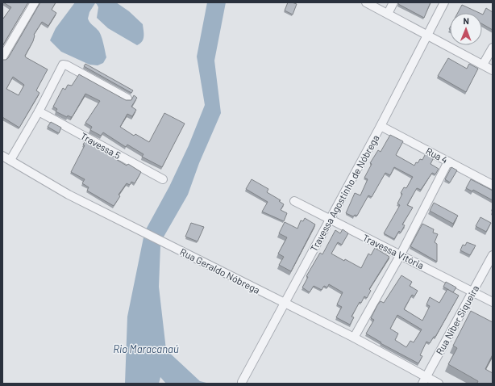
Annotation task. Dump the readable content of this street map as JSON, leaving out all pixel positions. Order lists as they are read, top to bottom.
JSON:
{
  "streets": {
    "street": [
      "Travessa 5",
      "Rua 4",
      "Travessa Agostinho de Nóbrega",
      "Travessa Vitória",
      "Rua Geraldo Nóbrega",
      "Rua Niber Siqueira"
    ]
  },
  "crossings": [
    ["Rua 4", "Travessa Agostinho de Nóbrega"],
    ["Travessa Agostinho de Nóbrega", "Travessa Vitória"],
    ["Travessa Agostinho de Nóbrega", "Rua Geraldo Nóbrega"],
    ["Travessa Vitória", "Rua Niber Siqueira"],
    ["Rua Geraldo Nóbrega", "Rua Niber Siqueira"]
  ],
  "water": ["Rio Maracanaú"],
  "north": "top"
}
